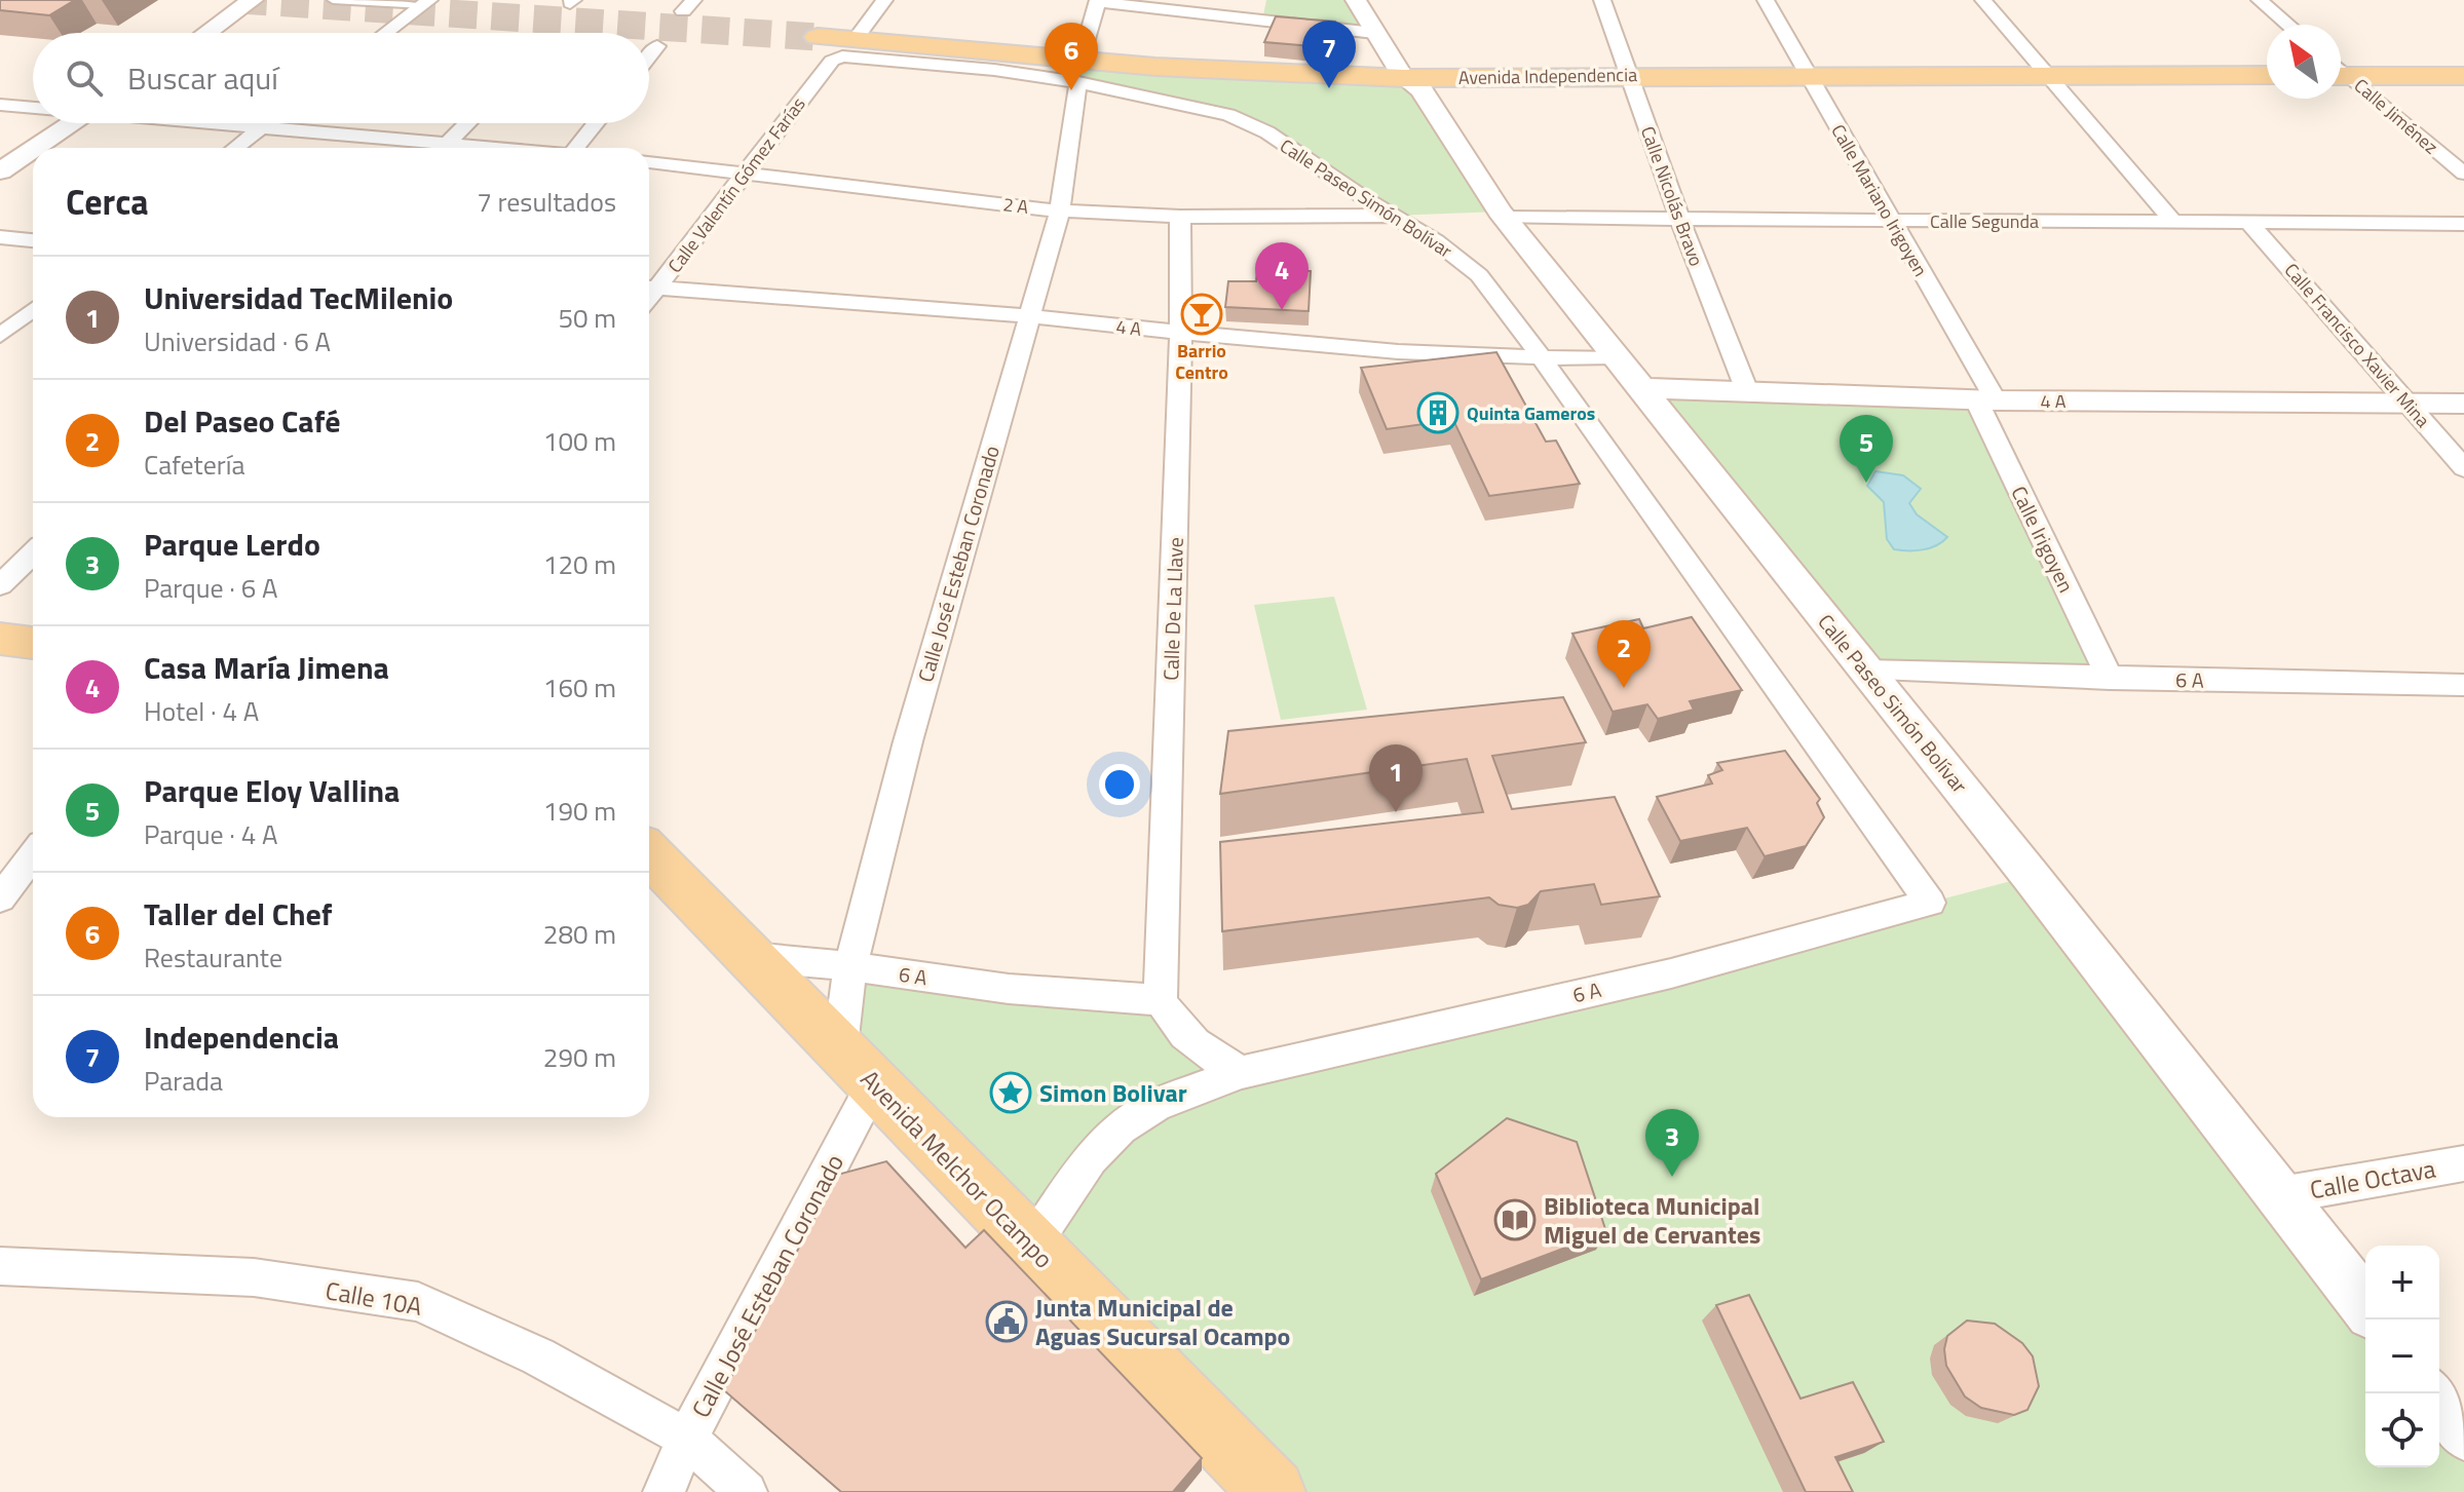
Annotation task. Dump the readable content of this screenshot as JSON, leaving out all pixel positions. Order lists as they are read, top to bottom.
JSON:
{
  "streets": {
    "main road": [
      "Avenida Independencia",
      "Calle Paseo Simón Bolívar",
      "4 A",
      "Avenida Melchor Ocampo"
    ],
    "street": [
      "Calle Jiménez",
      "Calle Valentín Gómez Farías",
      "Calle Nicolás Bravo",
      "Calle Mariano Irigoyen",
      "2 A",
      "Calle Segunda",
      "Calle Francisco Xavier Mina",
      "Calle Irigoyen",
      "Calle José Esteban Coronado",
      "Calle De La Llave",
      "6 A",
      "Calle Octava",
      "Calle 10A"
    ]
  },
  "crossings": [
    ["Avenida Independencia", "Calle Nicolás Bravo"],
    ["Avenida Independencia", "Calle Paseo Simón Bolívar"],
    ["Avenida Independencia", "Calle Mariano Irigoyen"],
    ["Avenida Independencia", "Calle José Esteban Coronado"],
    ["Calle Valentín Gómez Farías", "Calle Paseo Simón Bolívar"],
    ["Calle Valentín Gómez Farías", "2 A"],
    ["Calle Valentín Gómez Farías", "4 A"],
    ["Calle Nicolás Bravo", "Calle Segunda"],
    ["Calle Nicolás Bravo", "4 A"],
    ["Calle Paseo Simón Bolívar", "2 A"],
    ["Calle Paseo Simón Bolívar", "Calle Segunda"],
    ["Calle Paseo Simón Bolívar", "4 A"],
    ["Calle Paseo Simón Bolívar", "Calle José Esteban Coronado"],
    ["Calle Paseo Simón Bolívar", "6 A"],
    ["Calle Paseo Simón Bolívar", "Calle Octava"],
    ["Calle Mariano Irigoyen", "Calle Segunda"],
    ["Calle Mariano Irigoyen", "4 A"],
    ["Calle Mariano Irigoyen", "Calle Irigoyen"],
    ["2 A", "Calle José Esteban Coronado"],
    ["2 A", "Calle De La Llave"],
    ["Calle Segunda", "Calle Francisco Xavier Mina"],
    ["4 A", "Calle Francisco Xavier Mina"],
    ["4 A", "Calle Irigoyen"],
    ["4 A", "Calle José Esteban Coronado"],
    ["4 A", "Calle De La Llave"],
    ["Calle Irigoyen", "6 A"],
    ["Calle José Esteban Coronado", "6 A"],
    ["Calle José Esteban Coronado", "Avenida Melchor Ocampo"],
    ["Calle José Esteban Coronado", "Calle 10A"],
    ["Calle De La Llave", "6 A"],
    ["6 A", "Avenida Melchor Ocampo"]
  ],
  "places": {
    "bar": ["Barrio Centro"],
    "building": ["Quinta Gameros"],
    "place": ["Simon Bolivar"],
    "library": ["Biblioteca Municipal Miguel de Cervantes"],
    "public building": ["Junta Municipal de Aguas Sucursal Ocampo"]
  },
  "north": "top left",
  "page": {
    "pins": [
      "7",
      "6",
      "4",
      "5",
      "2",
      "1",
      "3"
    ],
    "search": "Buscar aquí",
    "heading": ["Cerca", "7 resultados"],
    "list": [
      {
        "mark": "1",
        "name": "Universidad TecMilenio",
        "note": "Universidad · 6 A",
        "value": "50 m"
      },
      {
        "mark": "2",
        "name": "Del Paseo Café",
        "note": "Cafetería",
        "value": "100 m"
      },
      {
        "mark": "3",
        "name": "Parque Lerdo",
        "note": "Parque · 6 A",
        "value": "120 m"
      },
      {
        "mark": "4",
        "name": "Casa María Jimena",
        "note": "Hotel · 4 A",
        "value": "160 m"
      },
      {
        "mark": "5",
        "name": "Parque Eloy Vallina",
        "note": "Parque · 4 A",
        "value": "190 m"
      },
      {
        "mark": "6",
        "name": "Taller del Chef",
        "note": "Restaurante",
        "value": "280 m"
      },
      {
        "mark": "7",
        "name": "Independencia",
        "note": "Parada",
        "value": "290 m"
      }
    ],
    "map_buttons": ["+", "−"]
  }
}
